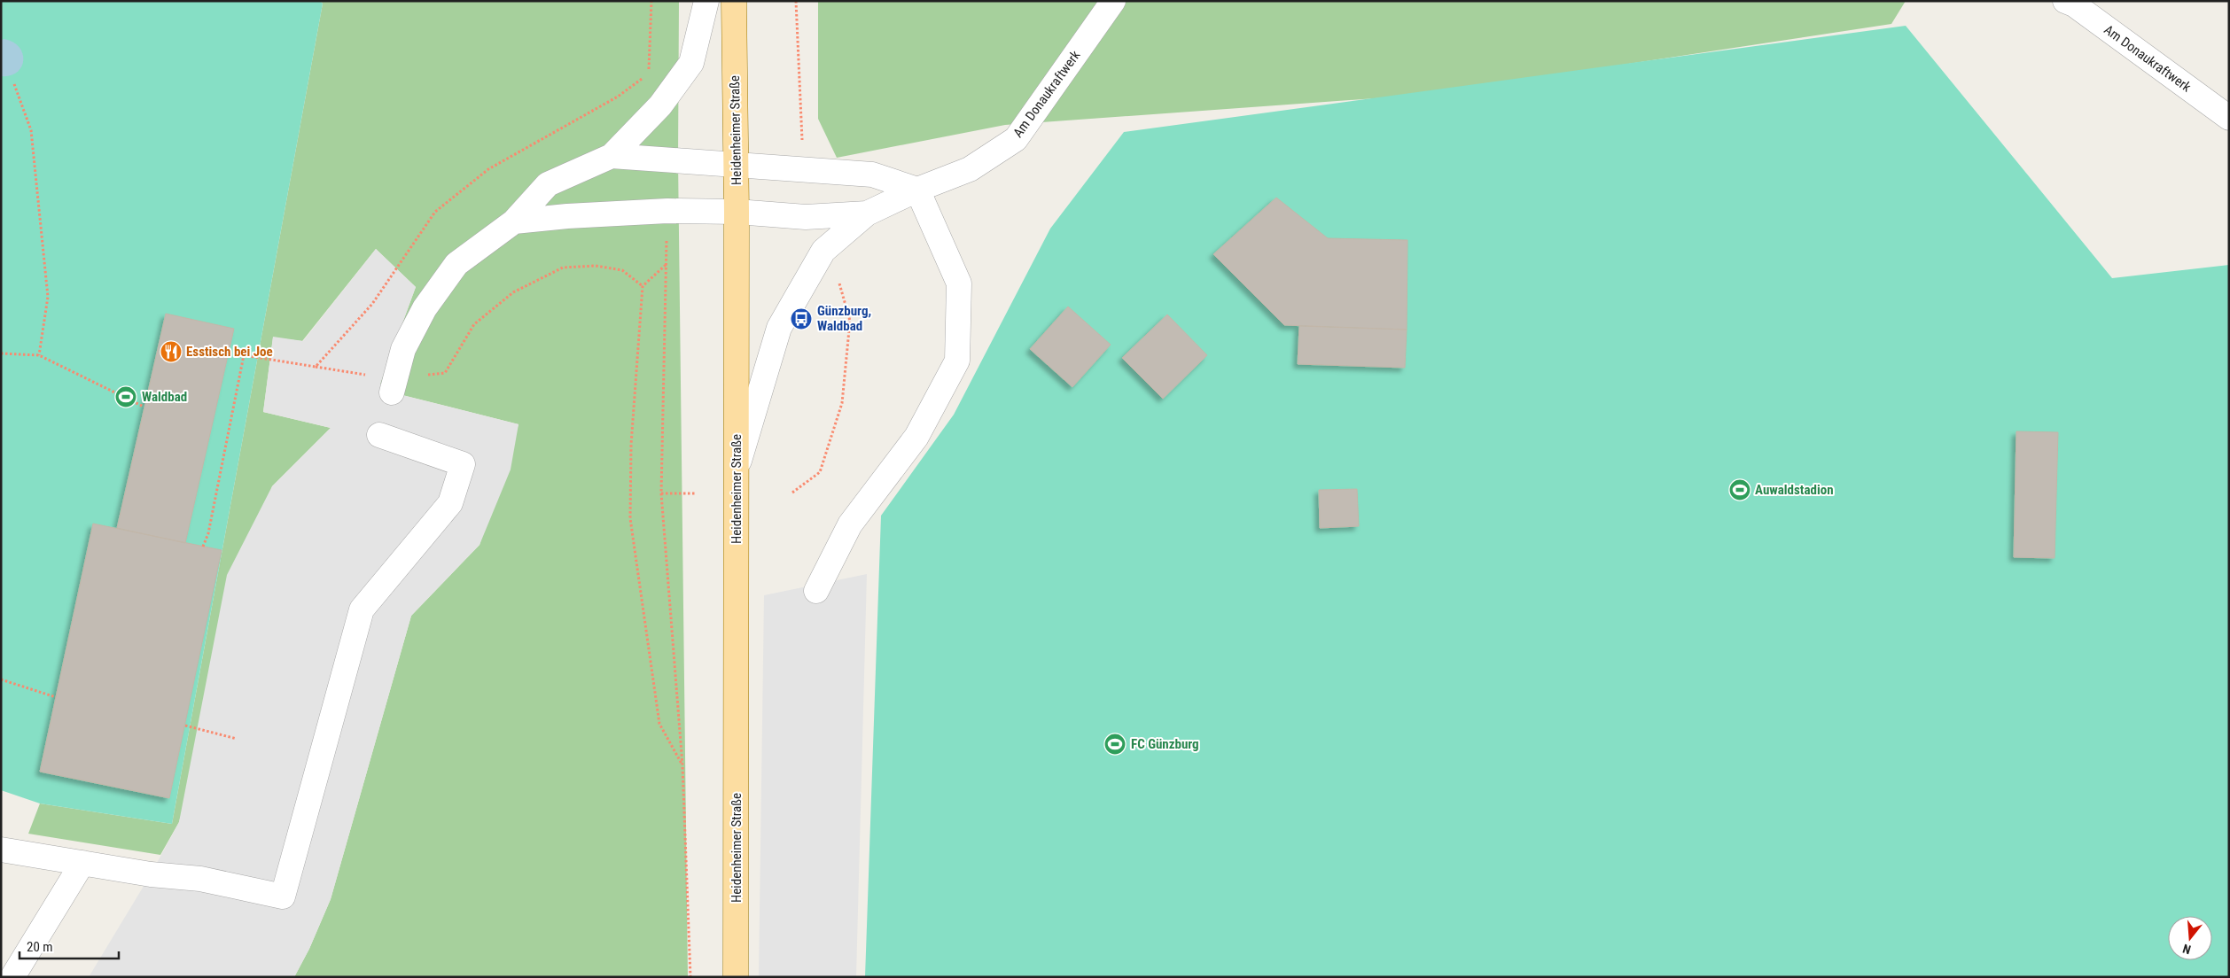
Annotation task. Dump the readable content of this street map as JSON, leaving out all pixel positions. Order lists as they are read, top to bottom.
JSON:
{
  "streets": {
    "main road": ["Heidenheimer Straße"],
    "street": ["Am Donaukraftwerk"]
  },
  "crossings": [
    ["Am Donaukraftwerk", "Heidenheimer Straße"]
  ],
  "places": {
    "bus stop": ["Günzburg, Waldbad"],
    "restaurant": ["Esstisch bei Joe"],
    "sports": ["Waldbad", "Auwaldstadion", "FC Günzburg"]
  },
  "scale_bar": "20 m",
  "north": "bottom"
}
